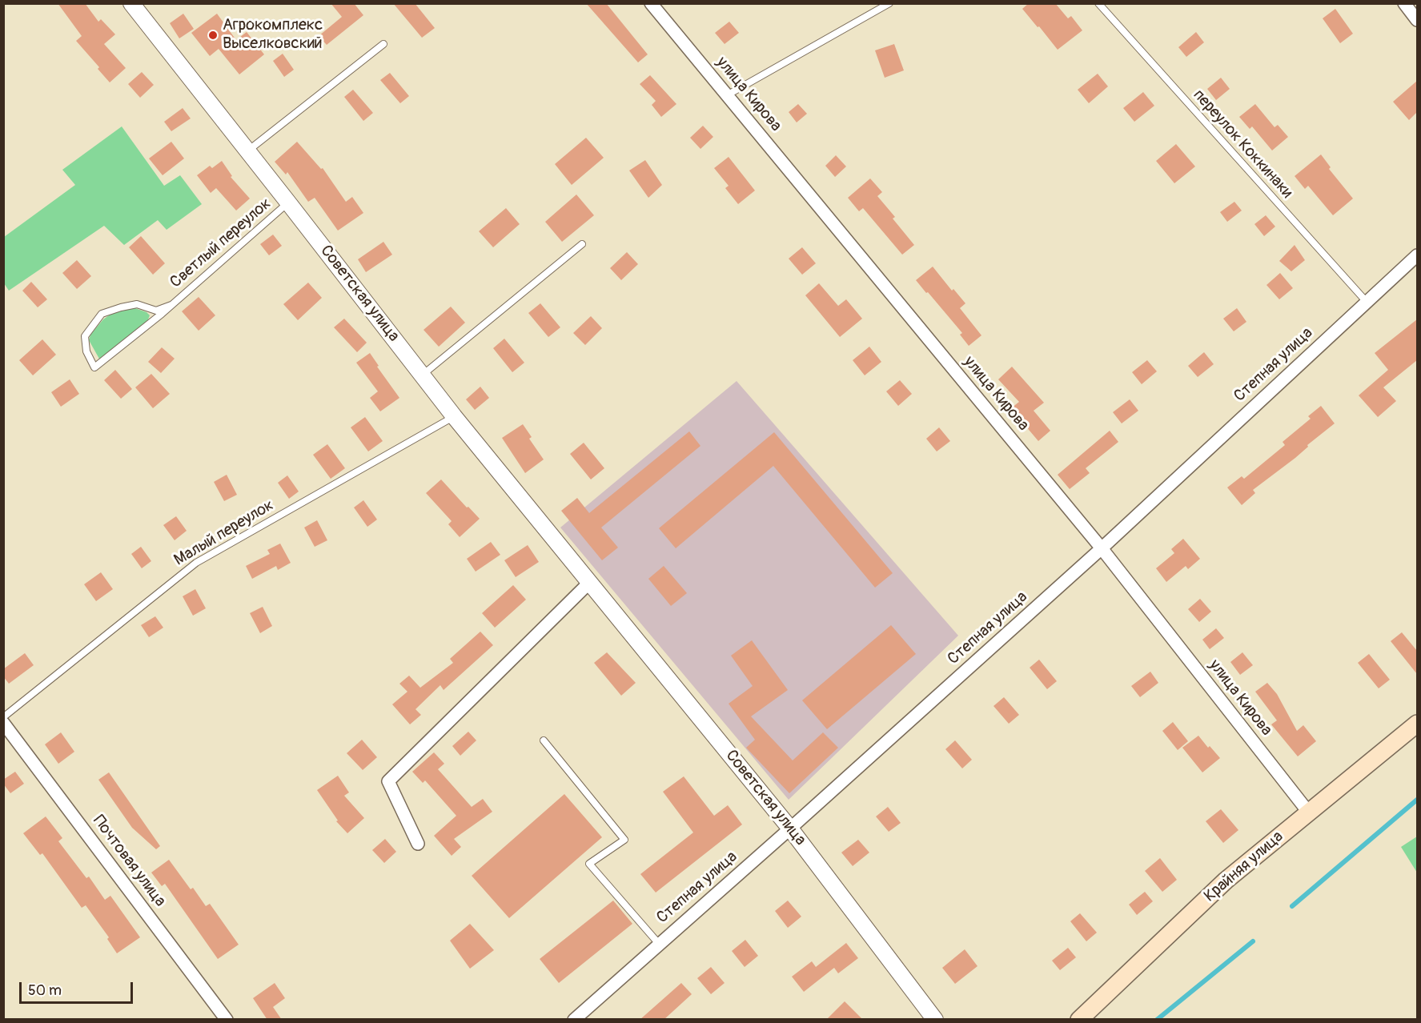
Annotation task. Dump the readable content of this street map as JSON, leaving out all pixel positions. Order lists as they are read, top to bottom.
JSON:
{
  "streets": {
    "main road": ["Крайняя улица"],
    "street": [
      "улица Кирова",
      "Советская улица",
      "Степная улица",
      "Почтовая улица"
    ],
    "lane": ["переулок Коккинаки", "Светлый переулок", "Малый переулок"]
  },
  "crossings": [
    ["улица Кирова", "Степная улица"],
    ["улица Кирова", "Крайняя улица"],
    ["переулок Коккинаки", "Степная улица"],
    ["Светлый переулок", "Советская улица"],
    ["Советская улица", "Степная улица"],
    ["Советская улица", "Малый переулок"]
  ],
  "places": ["Агрокомплекс Выселковский"],
  "scale_bar": "50 m"
}
